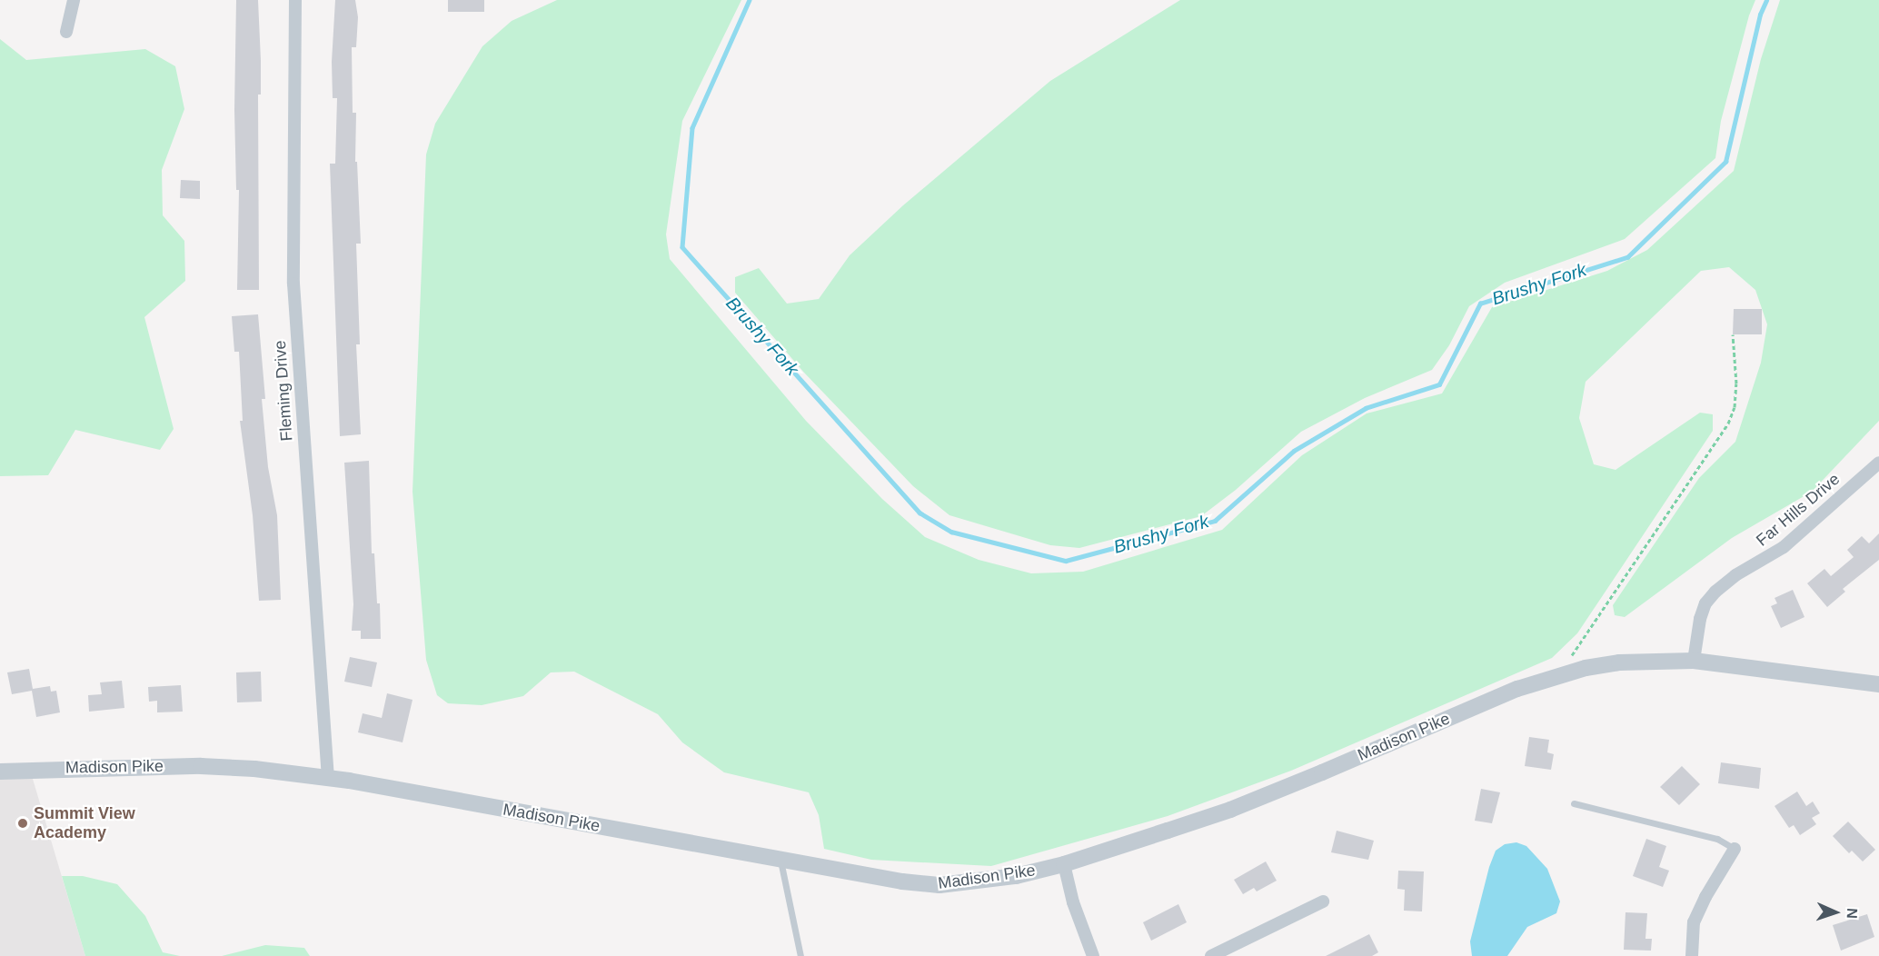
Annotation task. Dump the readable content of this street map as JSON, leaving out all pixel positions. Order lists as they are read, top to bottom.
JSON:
{
  "streets": {
    "street": ["Fleming Drive", "Far Hills Drive", "Madison Pike"]
  },
  "crossings": [
    ["Fleming Drive", "Madison Pike"],
    ["Far Hills Drive", "Madison Pike"]
  ],
  "water": ["Brushy Fork"],
  "places": ["Summit View Academy"],
  "north": "right"
}
